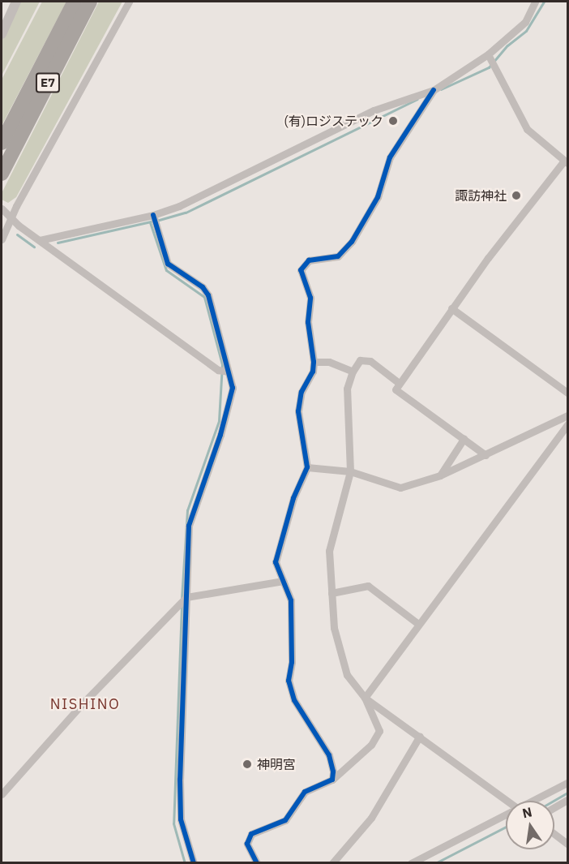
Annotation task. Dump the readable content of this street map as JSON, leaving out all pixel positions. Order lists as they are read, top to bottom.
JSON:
{
  "streets": {
    "highway": ["E7"]
  },
  "districts": ["NISHINO"],
  "places": ["(有)ロジステック", "諏訪神社", "神明宮"],
  "north": "top"
}
